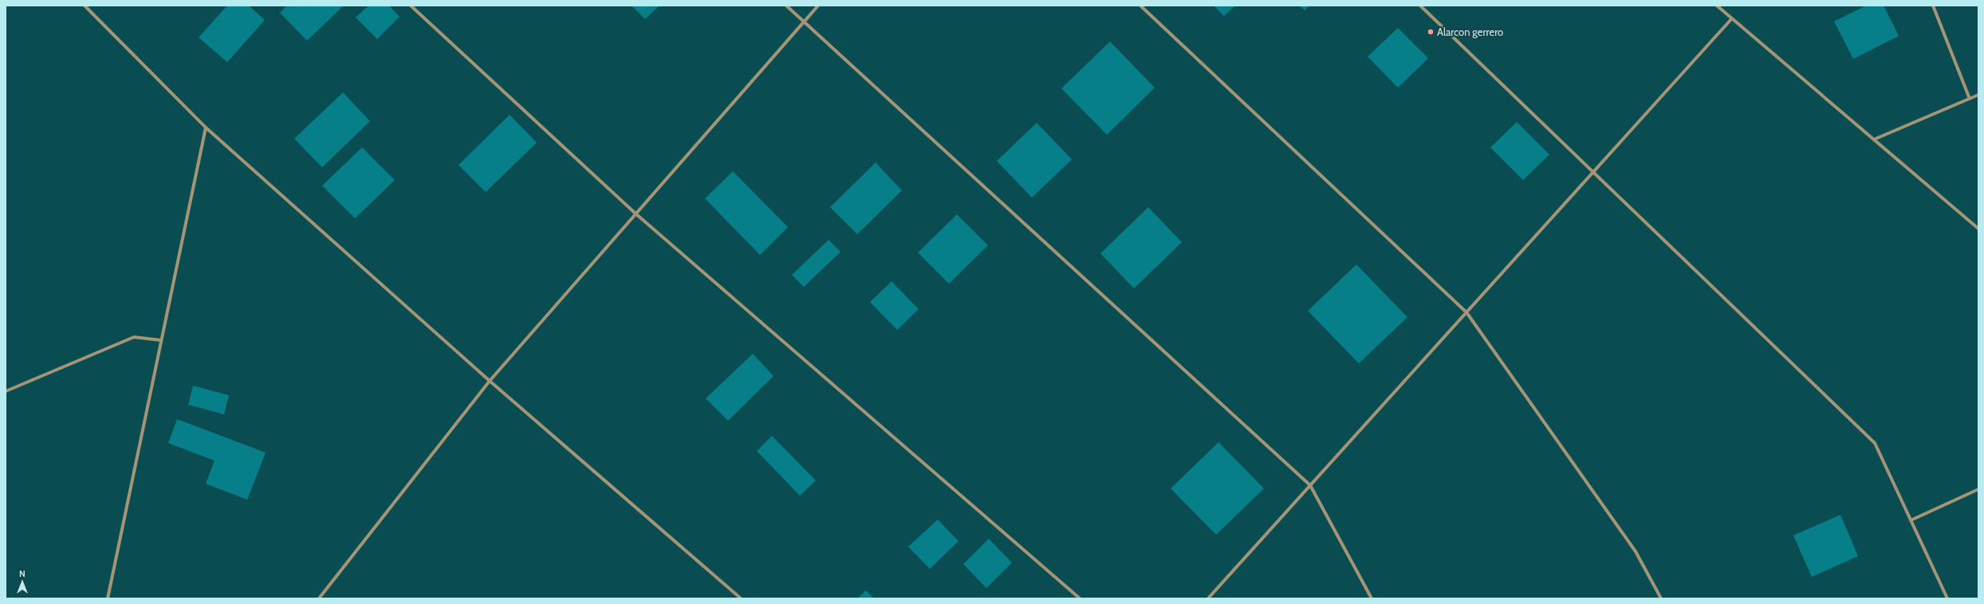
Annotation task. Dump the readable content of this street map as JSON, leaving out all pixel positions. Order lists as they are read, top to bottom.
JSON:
{
  "places": ["Alarcon gerrero"],
  "north": "top"
}
